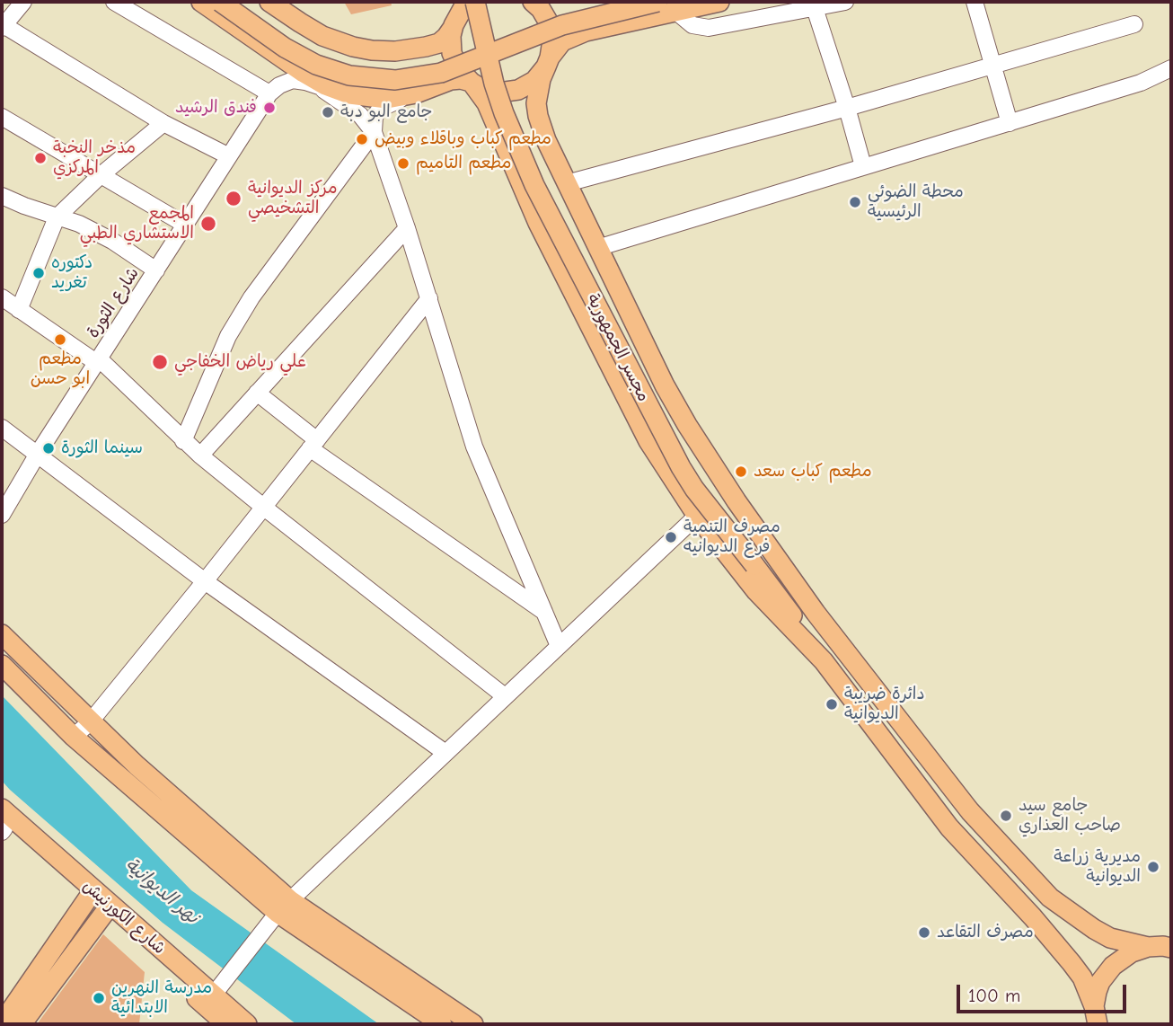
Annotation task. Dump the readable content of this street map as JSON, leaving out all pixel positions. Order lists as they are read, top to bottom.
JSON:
{
  "streets": {
    "main road": ["مجسر الجمهورية", "شارع الكورنيش"],
    "street": ["شارع الثورة"]
  },
  "water": ["نهر الديوانية"],
  "places": [
    "فندق الرشيد",
    "جامع البو دبة",
    "مطعم كباب وباقلاء وبيض",
    "مذخر النخبة المركزي",
    "مطعم التاميم",
    "مركز الديوانية التشخيصي",
    "محطة الضوئي الرئيسية",
    "المجمع الاستشاري الطبي",
    "دكتوره تغريد",
    "مطعم ابو حسن",
    "علي رياض الخفاجي",
    "سينما الثورة",
    "مطعم كباب سعد",
    "مصرف التنمية فرع الديوانيه",
    "دائرة ضريبة الديوانية",
    "جامع سيد صاحب العذاري",
    "مديرية زراعة الديوانية",
    "مصرف التقاعد",
    "مدرسة النهرين الابتدائية"
  ],
  "scale_bar": "100 m"
}
